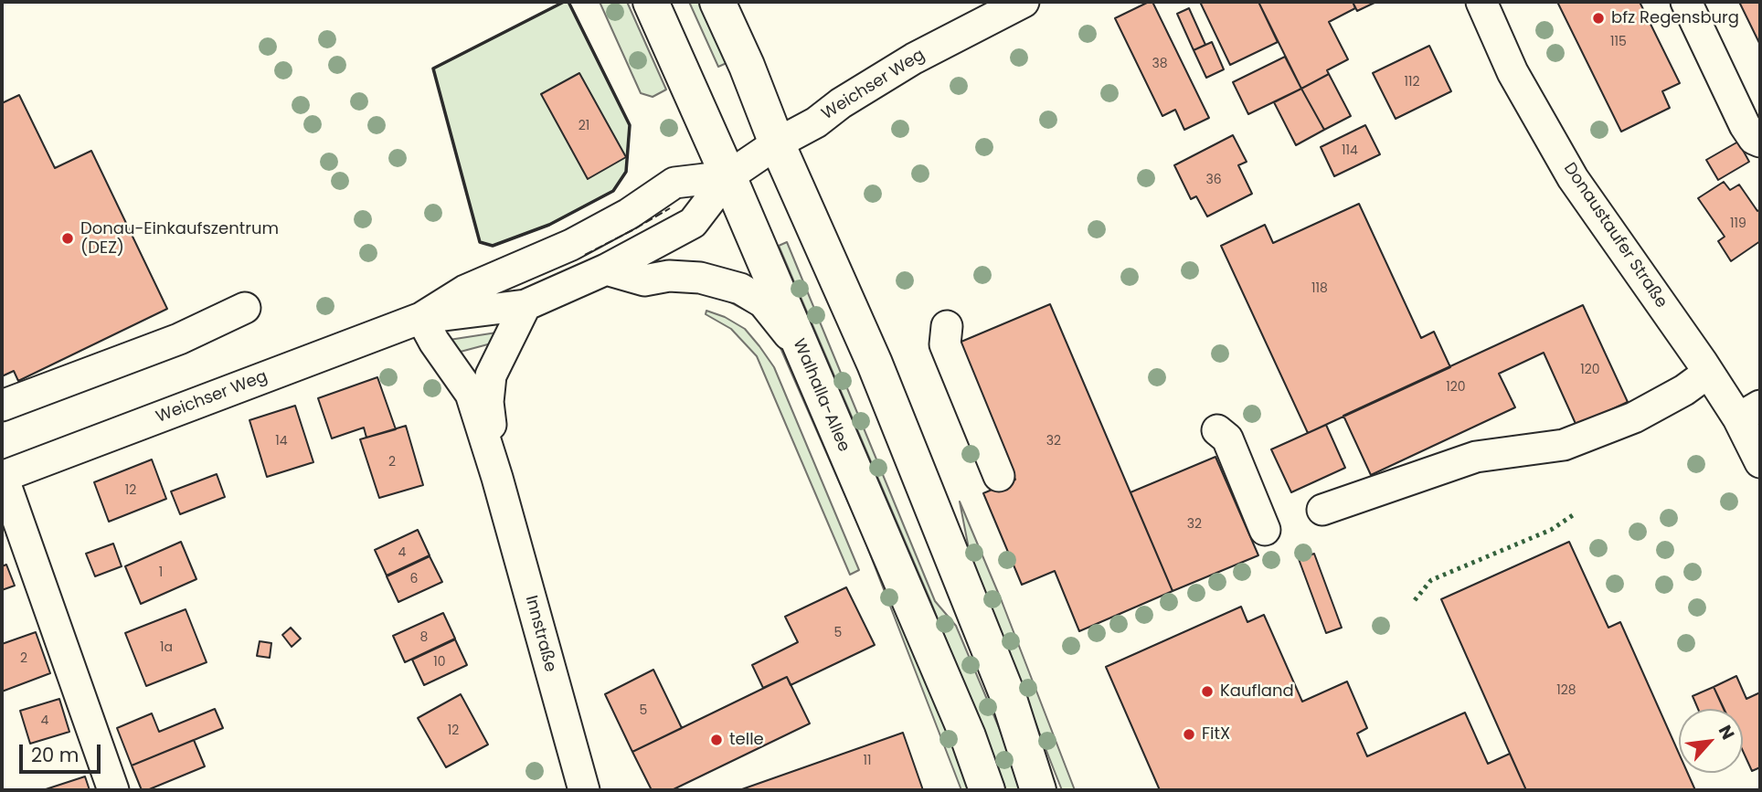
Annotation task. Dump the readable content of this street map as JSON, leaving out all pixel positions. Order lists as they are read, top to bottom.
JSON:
{
  "streets": {
    "main road": ["Walhalla-Allee"],
    "street": ["Weichser Weg", "Donaustaufer Straße", "Innstraße"]
  },
  "crossings": [
    ["Weichser Weg", "Walhalla-Allee"],
    ["Weichser Weg", "Innstraße"]
  ],
  "places": [
    "bfz Regensburg",
    "Donau-Einkaufszentrum (DEZ)",
    "Kaufland",
    "FitX",
    "telle"
  ],
  "house_numbers": [
    "115",
    "38",
    "112",
    "21",
    "114",
    "36",
    "119",
    "118",
    "120",
    "120",
    "14",
    "32",
    "2",
    "12",
    "32",
    "4",
    "1",
    "6",
    "5",
    "8",
    "1a",
    "2",
    "10",
    "128",
    "5",
    "4",
    "12",
    "11"
  ],
  "scale_bar": "20 m",
  "north": "top right"
}
